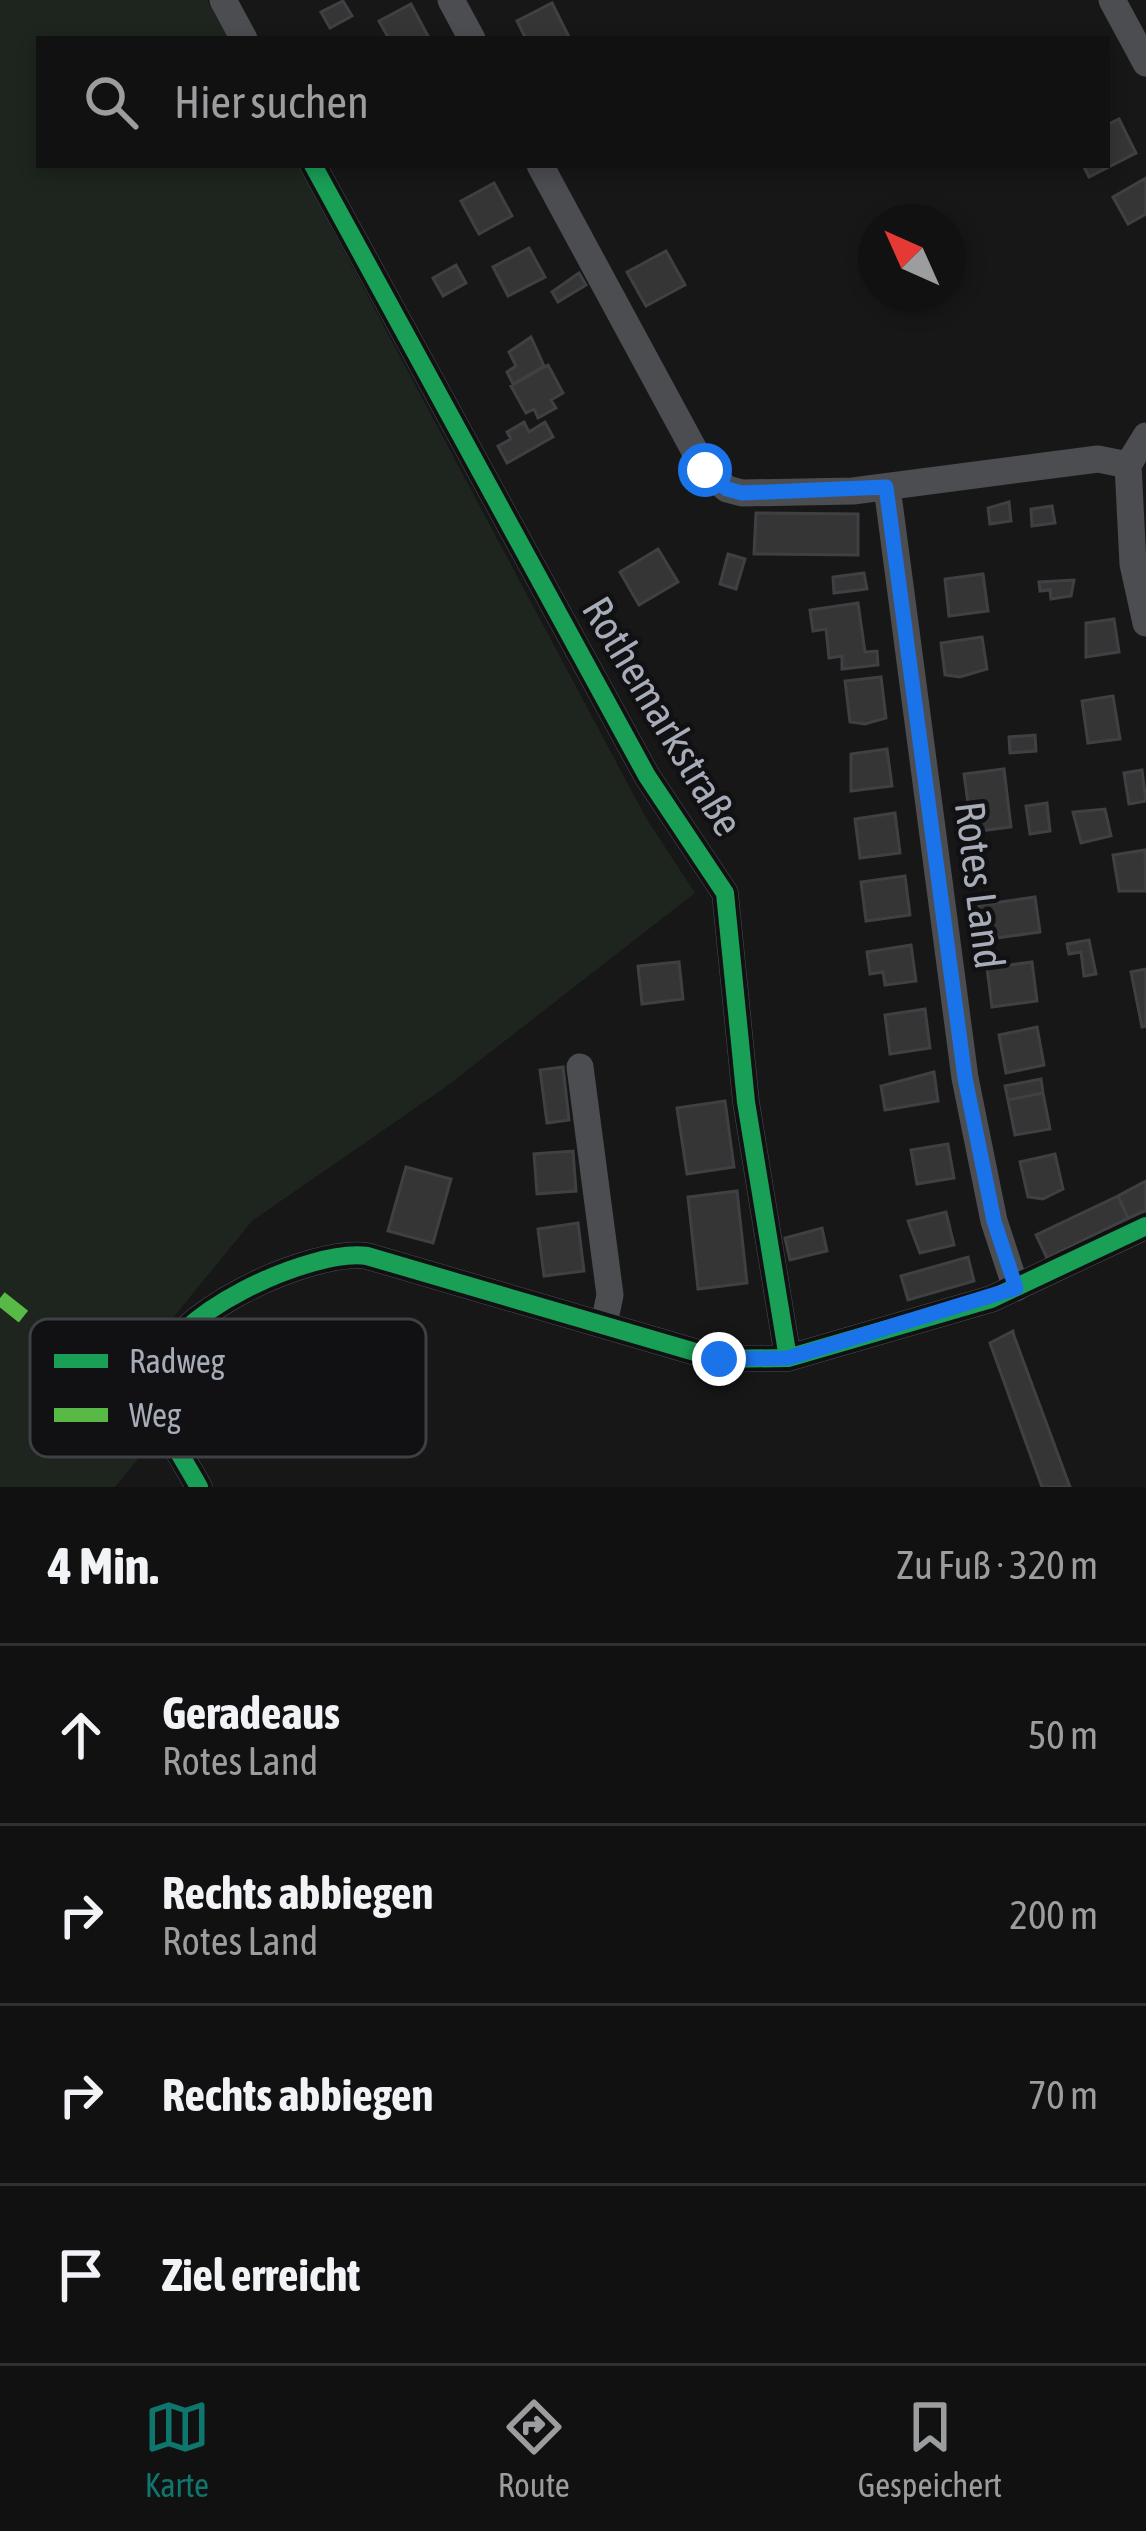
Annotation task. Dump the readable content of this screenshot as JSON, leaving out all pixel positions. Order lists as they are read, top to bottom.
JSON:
{
  "streets": {
    "street": ["Rothemarkstraße", "Rotes Land"]
  },
  "legend": ["Radweg", "Weg"],
  "north": "top left",
  "page": {
    "search": "Hier suchen",
    "heading": ["4 Min.", "Zu Fuß · 320 m"],
    "list": [
      ["Geradeaus", "Rotes Land", "50 m"],
      ["Rechts abbiegen", "Rotes Land", "200 m"],
      ["Rechts abbiegen", "70 m"],
      "Ziel erreicht"
    ],
    "nav": ["Karte", "Route", "Gespeichert"]
  }
}
